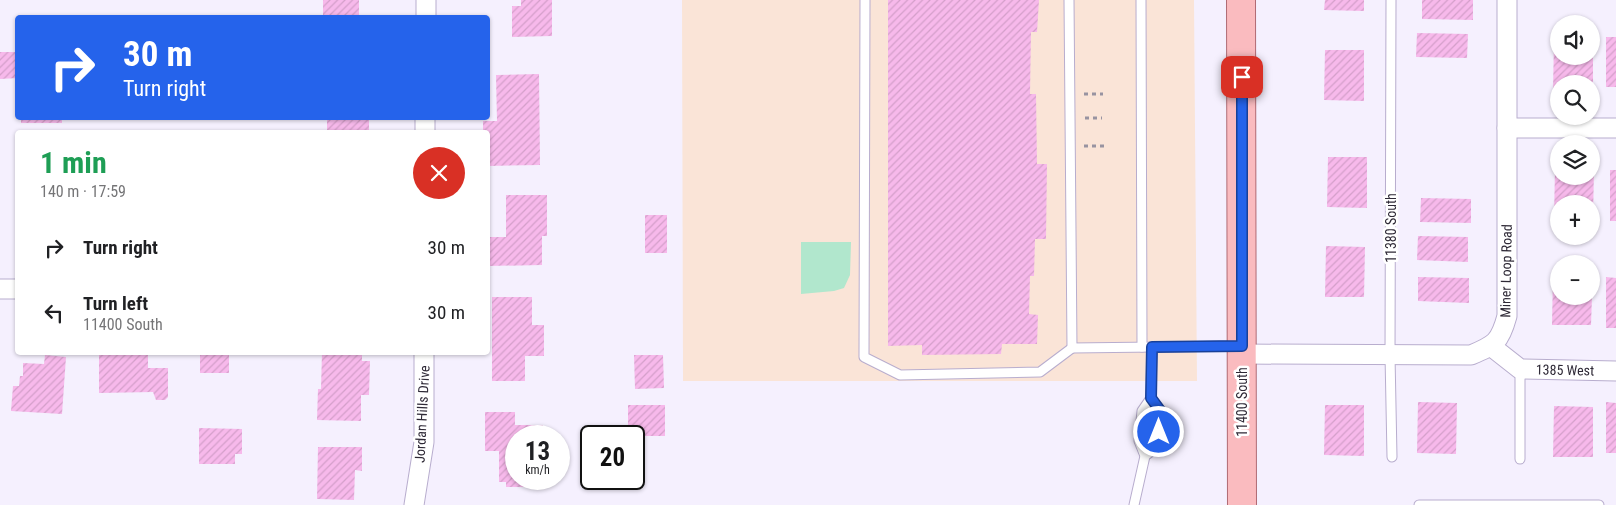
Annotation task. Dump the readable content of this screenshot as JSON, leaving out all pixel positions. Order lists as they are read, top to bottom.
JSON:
{
  "streets": {
    "main road": ["11400 South"],
    "street": ["Miner Loop Road", "1385 West", "Jordan Hills Drive"],
    "lane": ["11380 South"]
  },
  "crossings": [
    ["Miner Loop Road", "1385 West"]
  ],
  "page": {
    "map_buttons": ["+", "−"],
    "turn": ["30 m", "Turn right"],
    "heading": ["1 min", "140 m · 17:59"],
    "list": [
      {
        "name": "Turn right",
        "value": "30 m"
      },
      {
        "name": "Turn left",
        "note": "11400 South",
        "value": "30 m"
      }
    ],
    "speed": "13 km/h",
    "limit": "20"
  }
}
